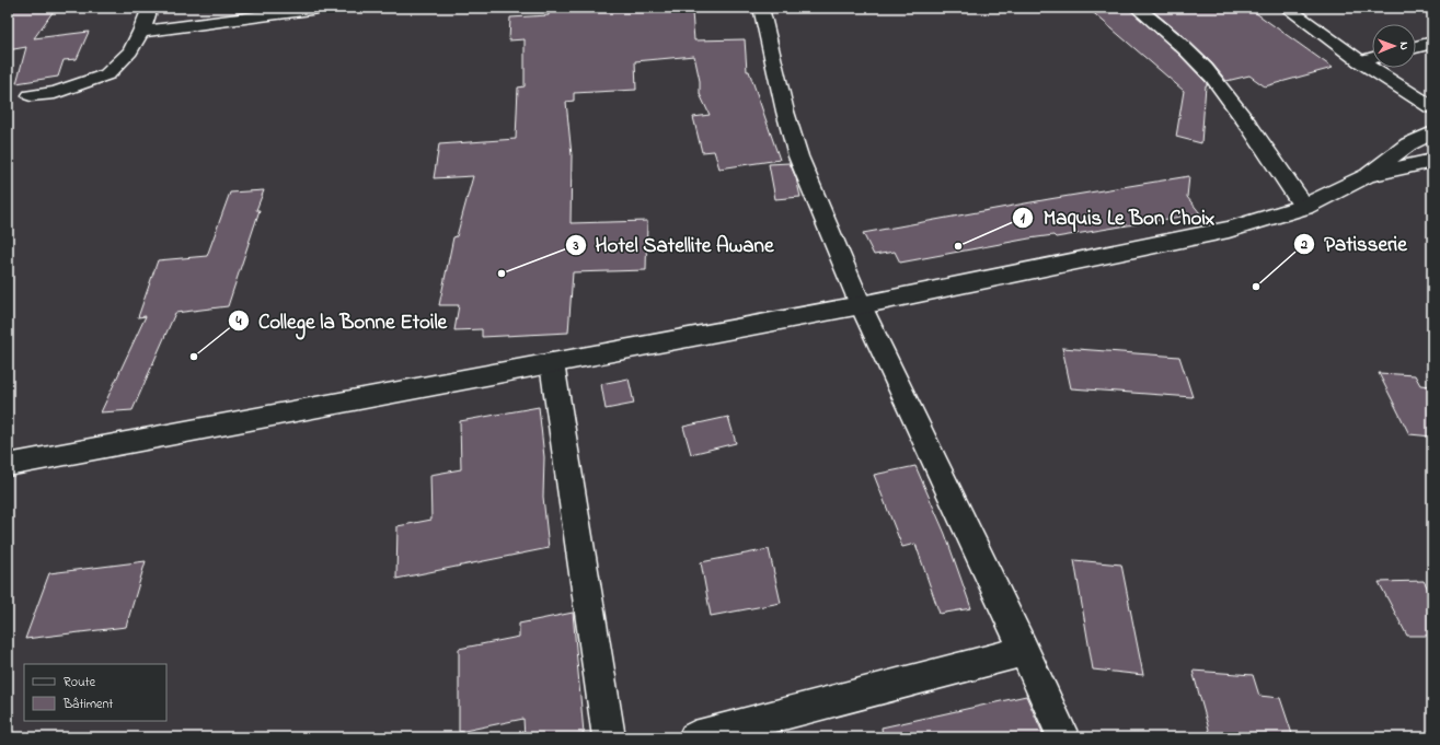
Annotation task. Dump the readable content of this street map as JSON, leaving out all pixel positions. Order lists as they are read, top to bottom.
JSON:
{
  "places": [
    "Maquis Le Bon Choix",
    "Hotel Satellite Awane",
    "Patisserie",
    "College la Bonne Etoile"
  ],
  "legend": ["Route", "Bâtiment"],
  "north": "right"
}
